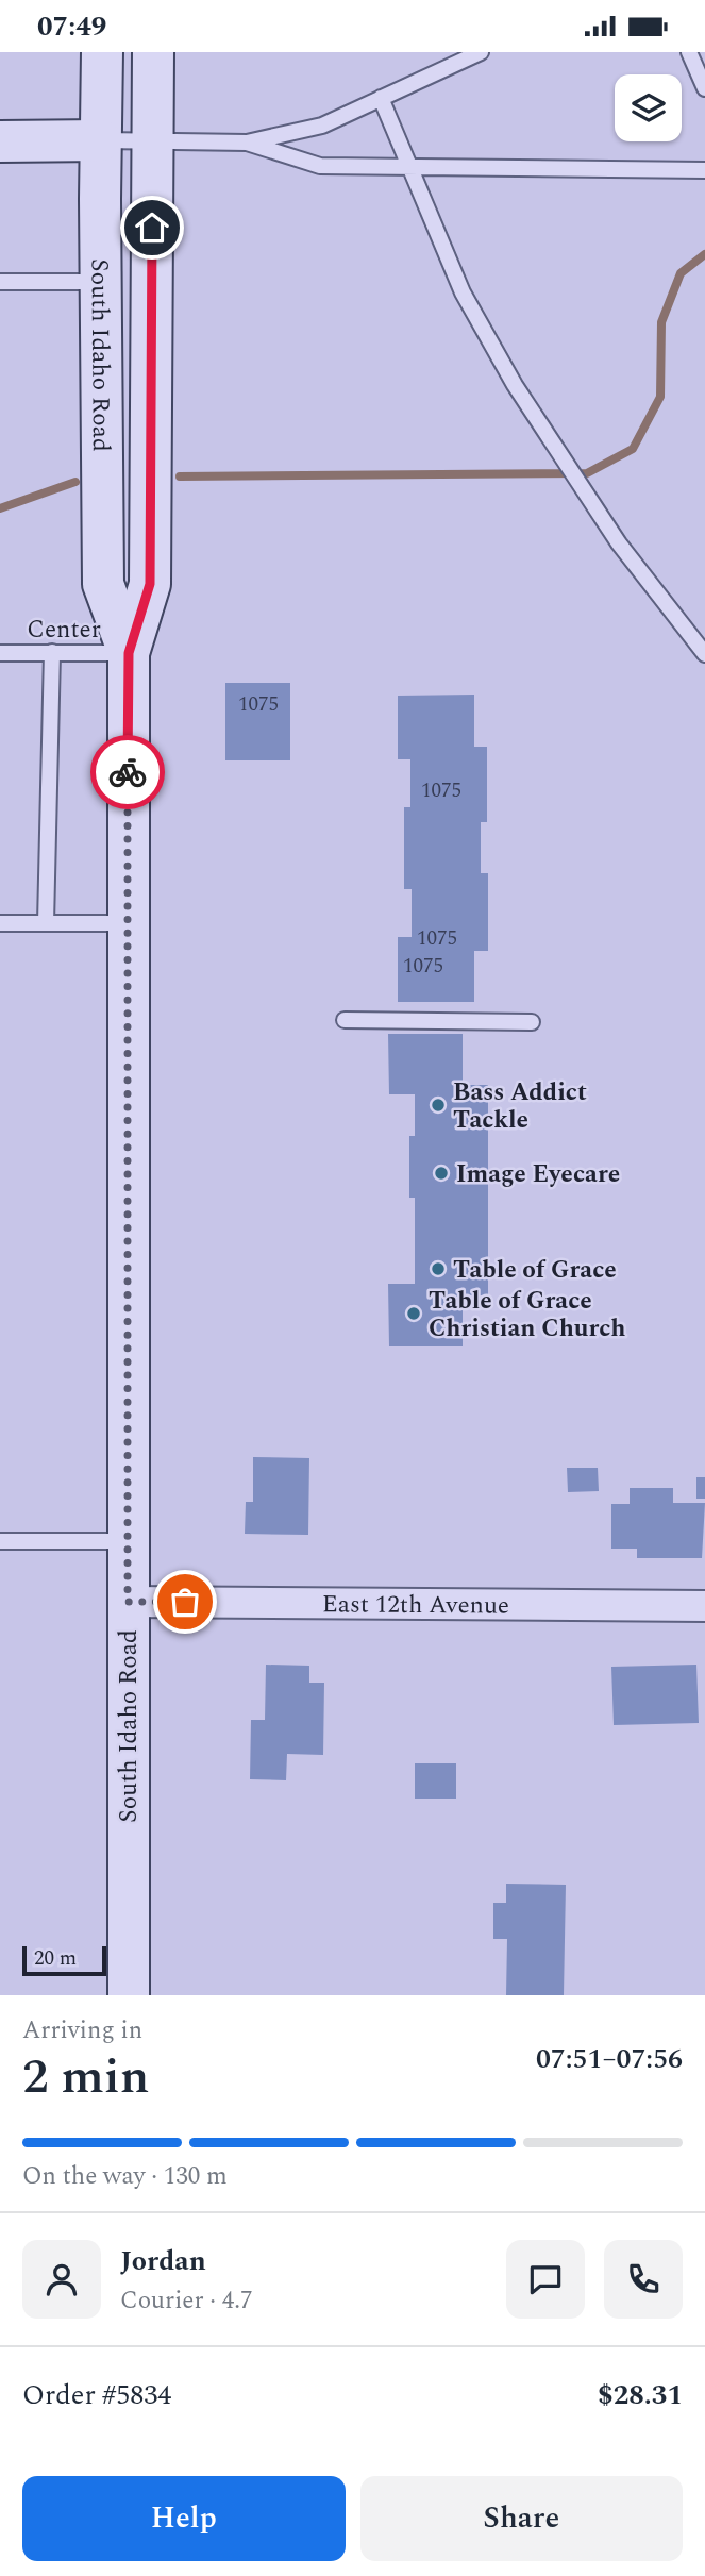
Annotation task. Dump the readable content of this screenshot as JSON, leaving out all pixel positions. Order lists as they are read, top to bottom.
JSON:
{
  "streets": {
    "main road": ["South Idaho Road"],
    "street": ["East 12th Avenue"],
    "lane": ["Center"]
  },
  "crossings": [
    ["South Idaho Road", "Center"],
    ["South Idaho Road", "East 12th Avenue"]
  ],
  "places": [
    "Bass Addict Tackle",
    "Image Eyecare",
    "Table of Grace",
    "Table of Grace Christian Church"
  ],
  "house_numbers": [
    "1075",
    "1075",
    "1075",
    "1075"
  ],
  "scale_bar": "20 m",
  "page": {
    "status": "07:49",
    "scale": "20 m",
    "heading": ["2 min", "Arriving in", "07:51–07:56"],
    "panel": [
      "Jordan",
      "Courier · 4.7",
      "Order #5834",
      "$28.31"
    ],
    "bar": "On the way · 130 m",
    "buttons": ["Help", "Share"]
  }
}
